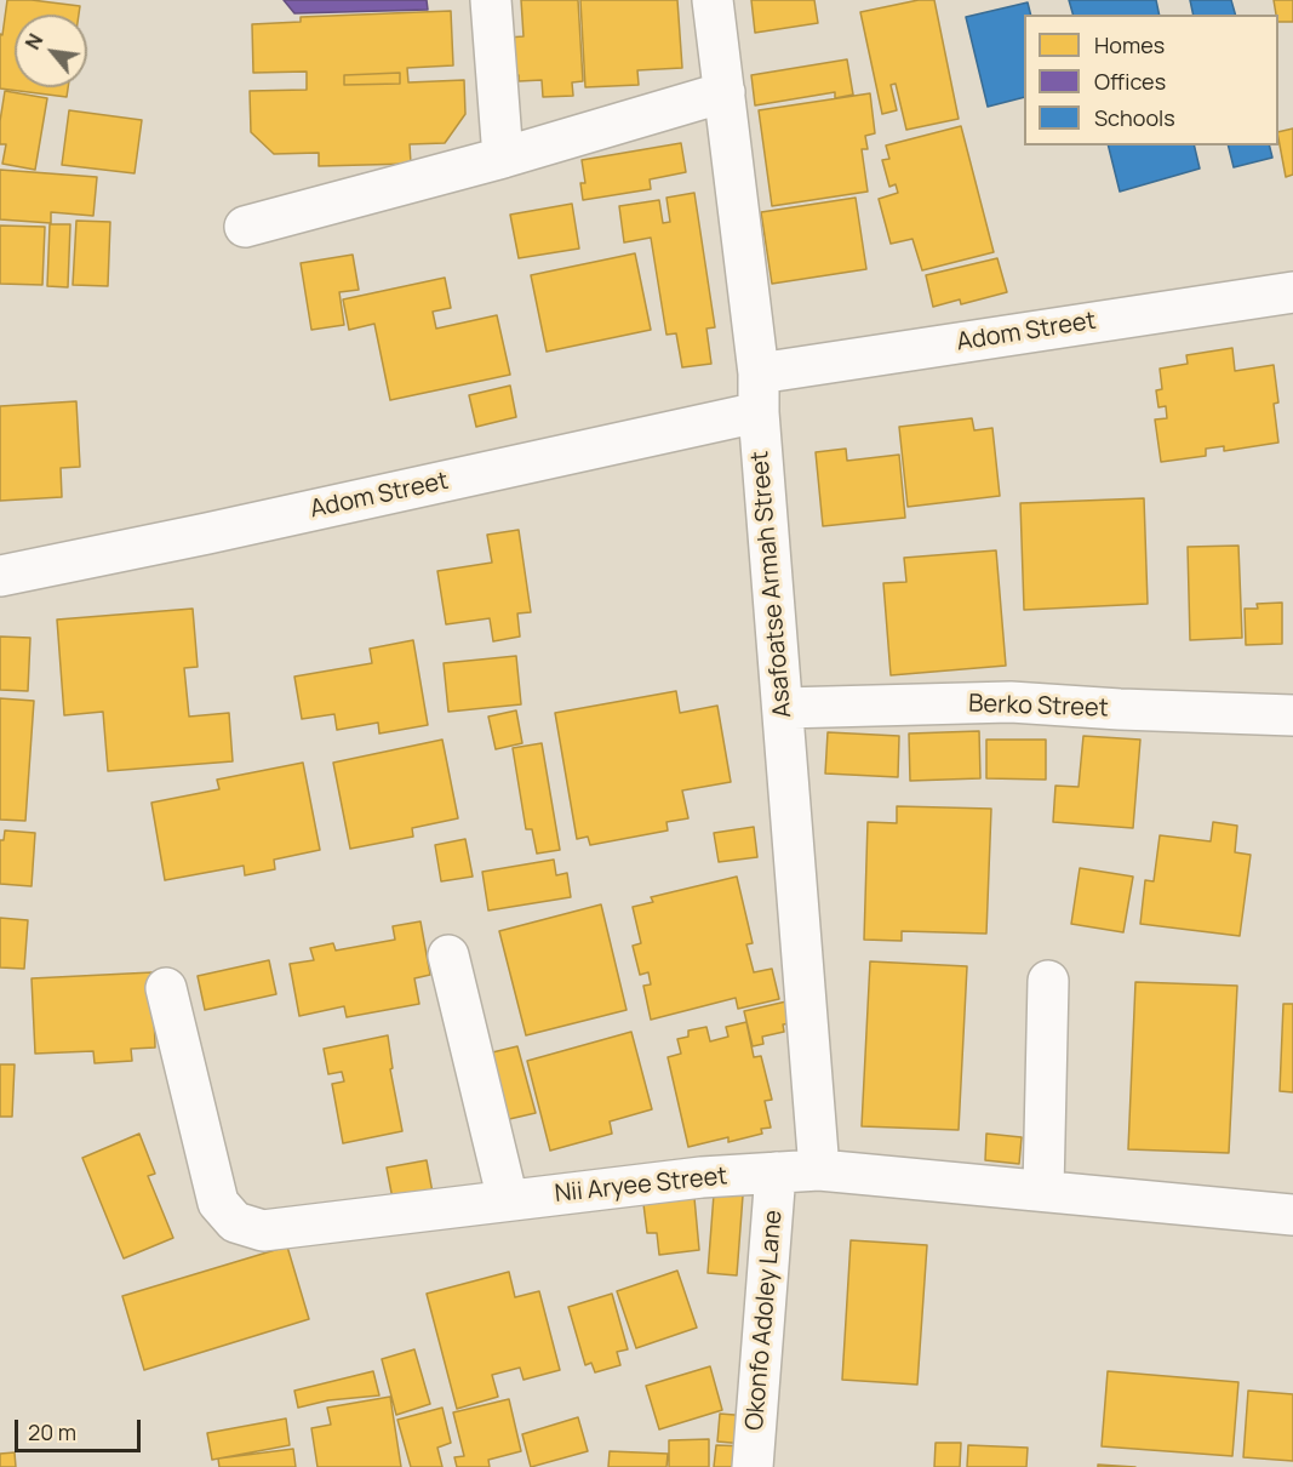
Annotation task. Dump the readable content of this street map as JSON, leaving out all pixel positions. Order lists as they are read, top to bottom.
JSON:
{
  "streets": {
    "street": [
      "Adom Street",
      "Asafoatse Armah Street",
      "Berko Street",
      "Nii Aryee Street",
      "Okonfo Adoley Lane"
    ]
  },
  "crossings": [
    ["Adom Street", "Asafoatse Armah Street"],
    ["Asafoatse Armah Street", "Berko Street"],
    ["Asafoatse Armah Street", "Nii Aryee Street"],
    ["Nii Aryee Street", "Okonfo Adoley Lane"]
  ],
  "legend": ["Homes", "Offices", "Schools"],
  "scale_bar": "20 m",
  "north": "top left"
}
